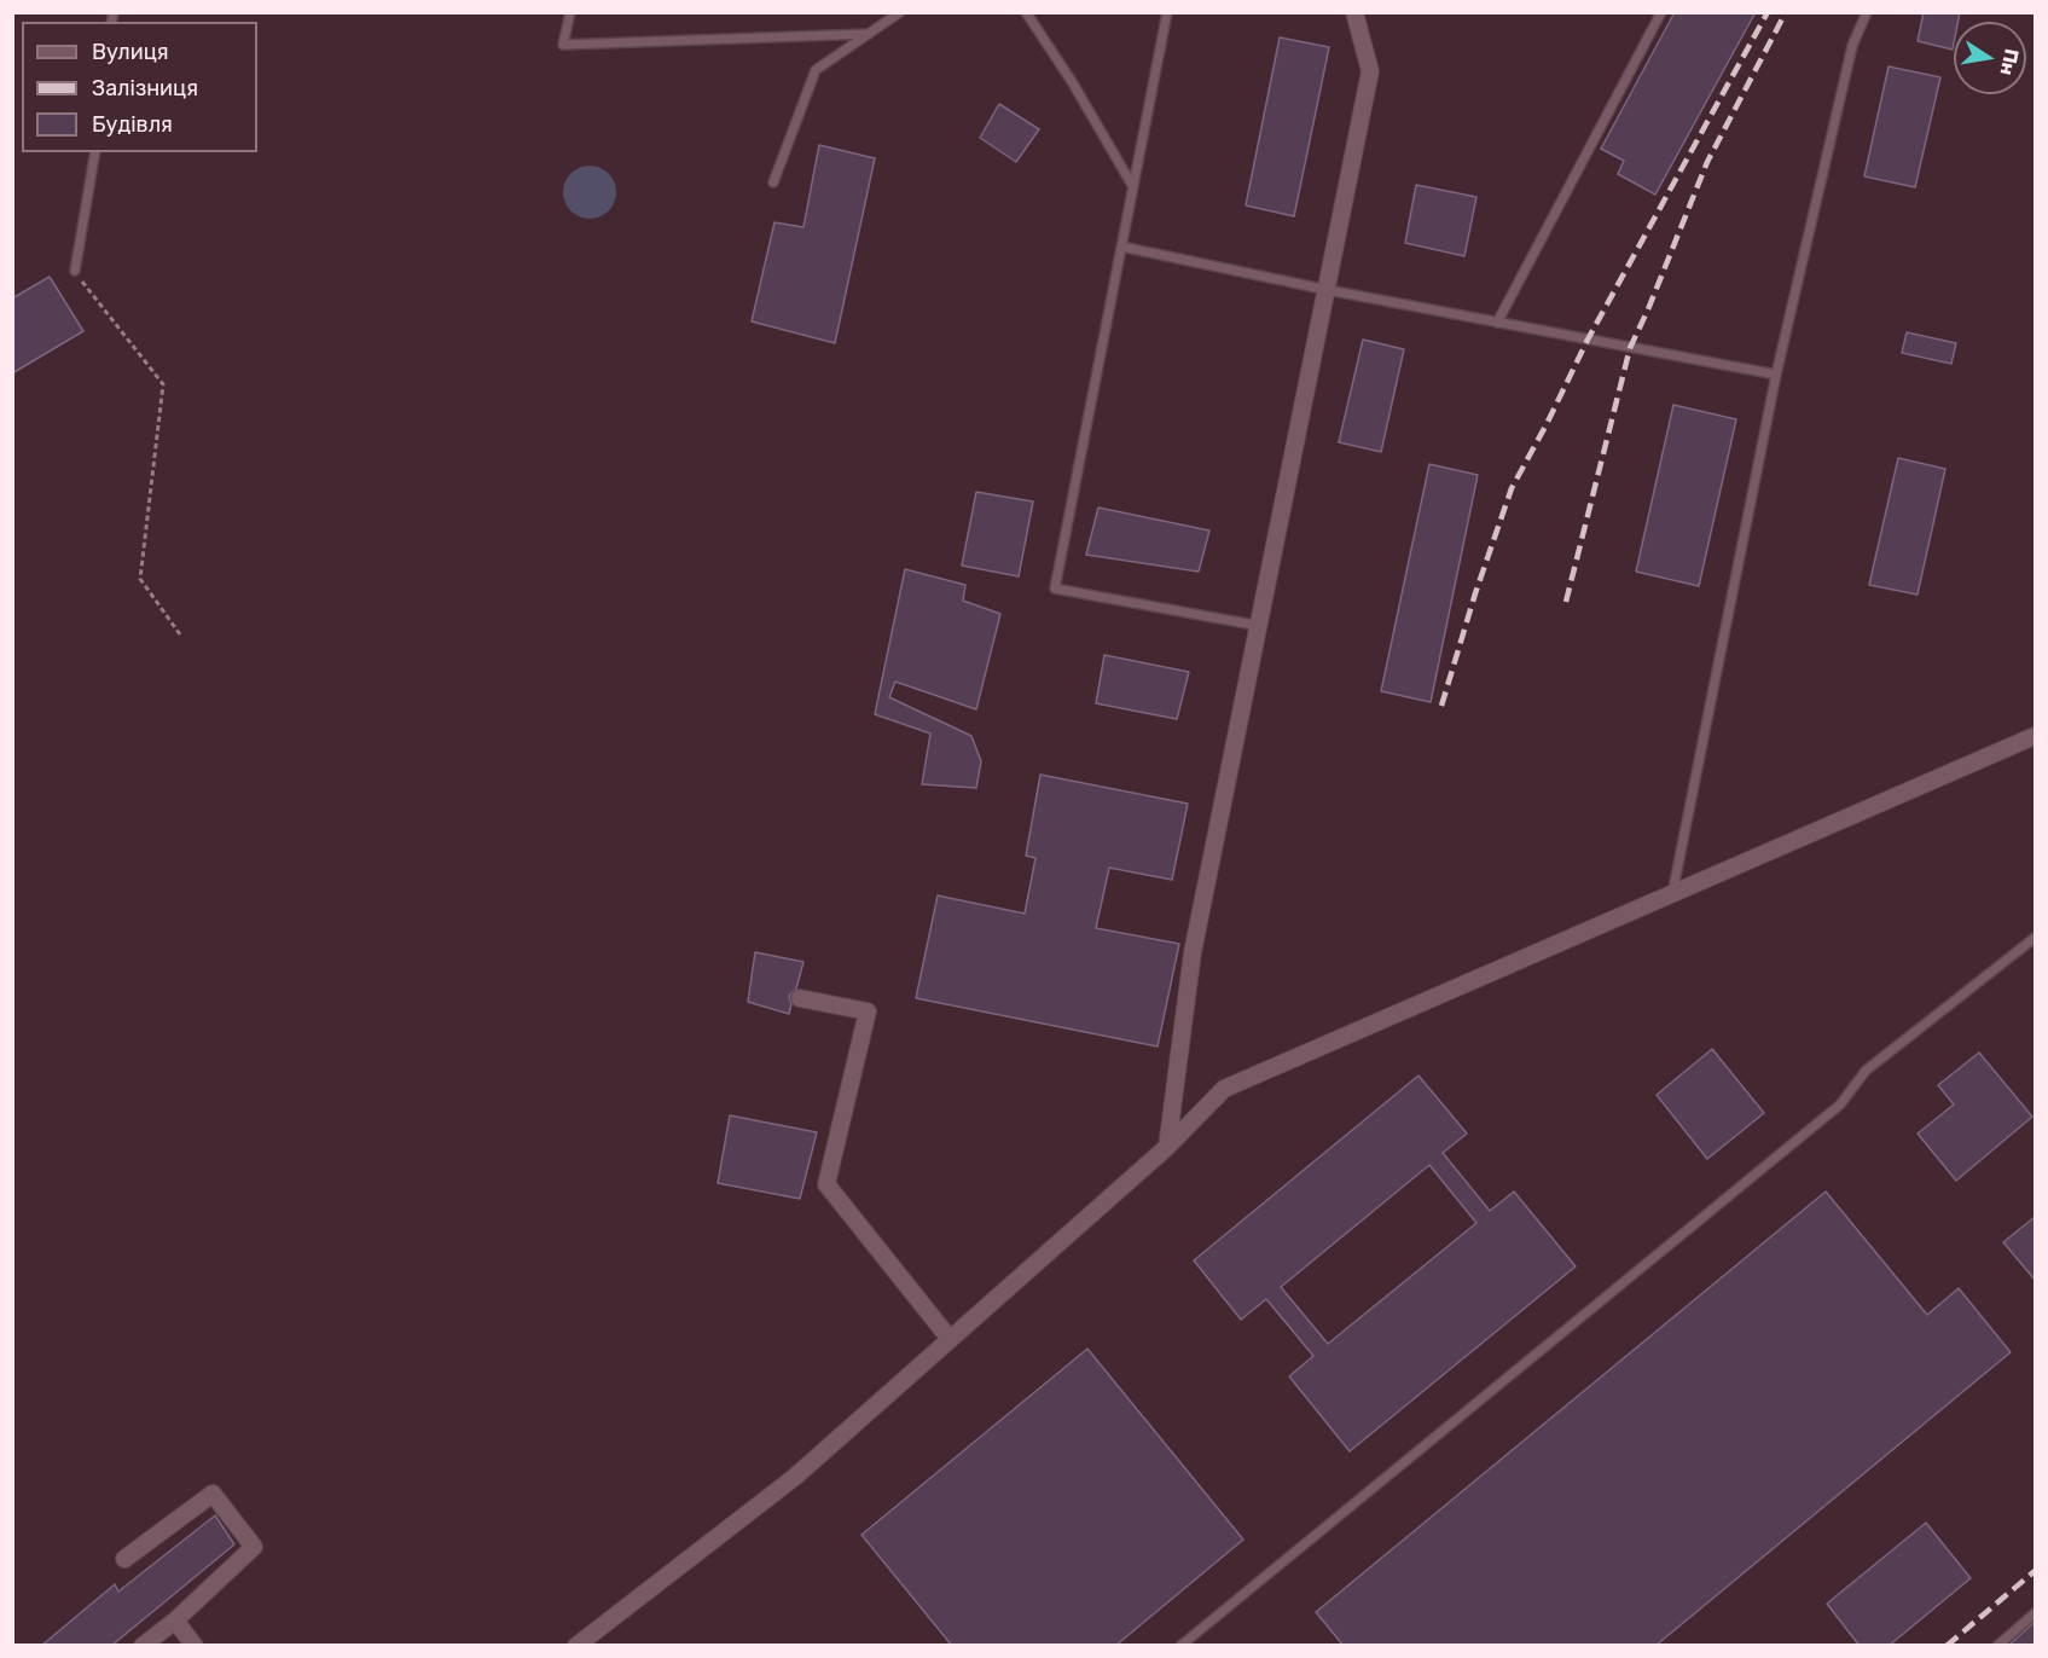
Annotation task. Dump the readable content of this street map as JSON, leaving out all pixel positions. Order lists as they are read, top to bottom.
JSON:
{
  "legend": ["Вулиця", "Залізниця", "Будівля"],
  "north": "right"
}
